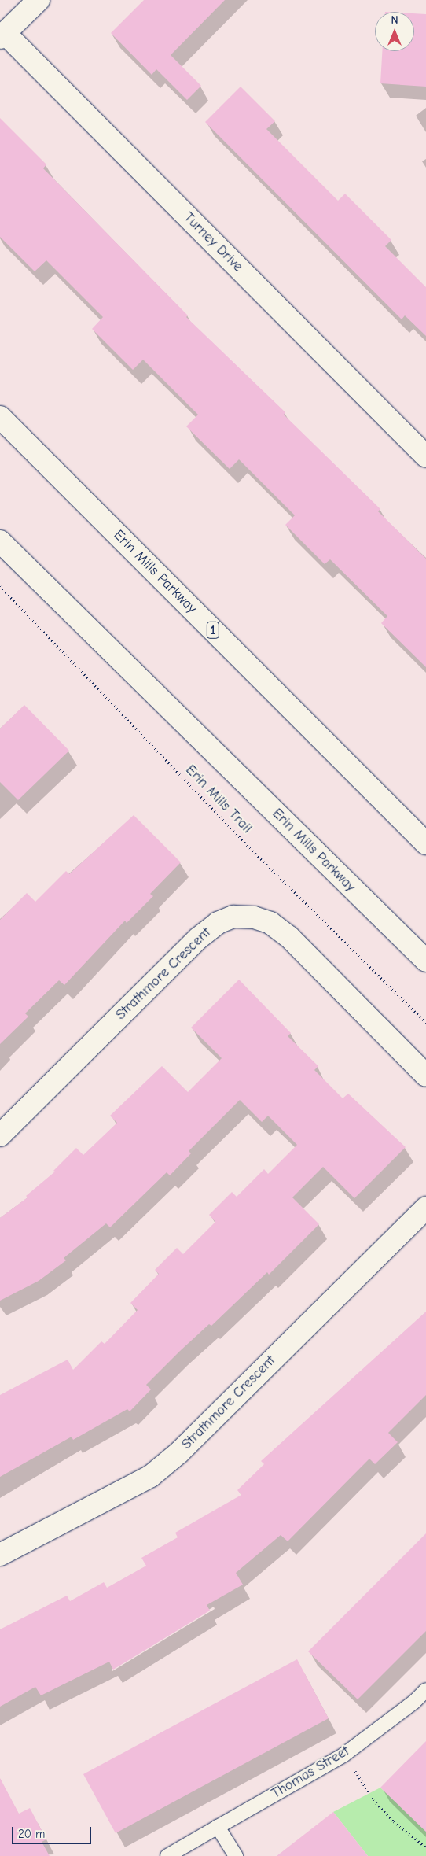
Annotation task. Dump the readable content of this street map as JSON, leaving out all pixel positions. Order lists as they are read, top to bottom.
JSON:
{
  "streets": {
    "street": [
      "Turney Drive",
      "Erin Mills Parkway",
      "1",
      "Strathmore Crescent"
    ],
    "lane": ["Thomas Street"],
    "path": ["Erin Mills Trail"]
  },
  "scale_bar": "20 m",
  "north": "top"
}
